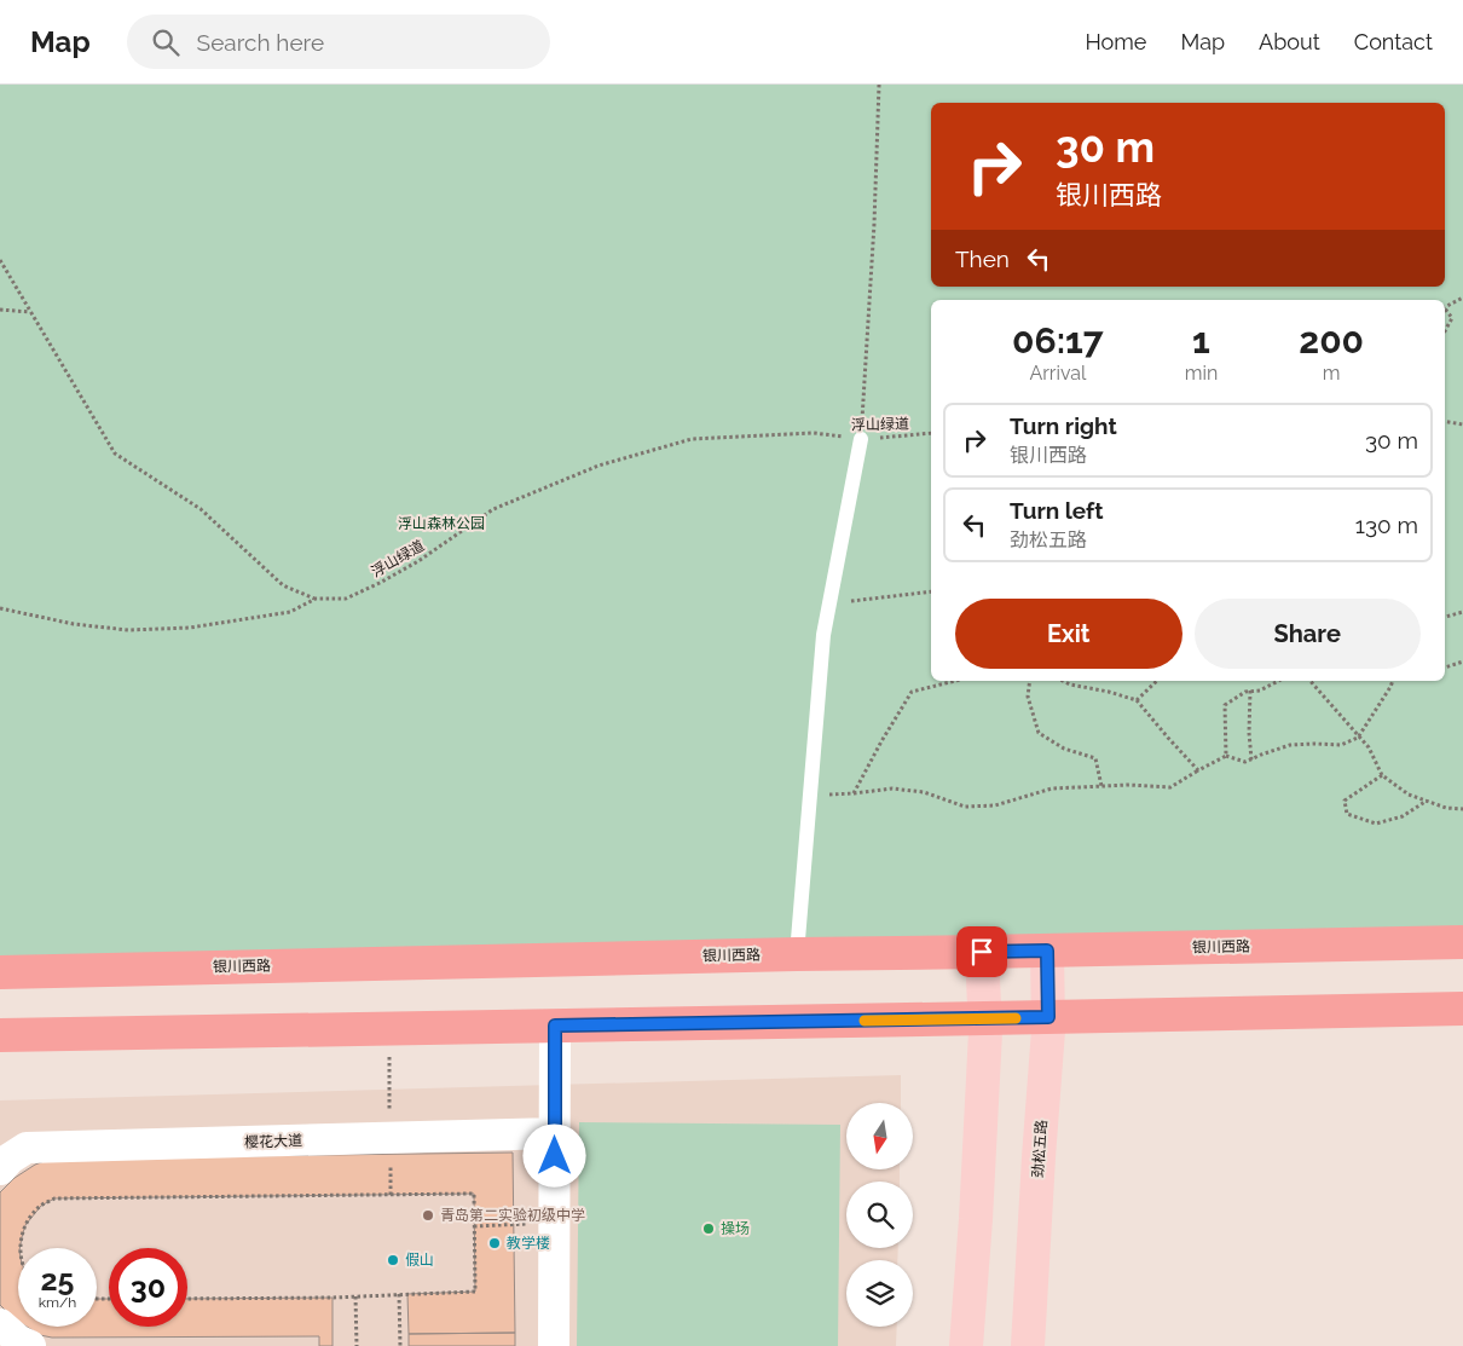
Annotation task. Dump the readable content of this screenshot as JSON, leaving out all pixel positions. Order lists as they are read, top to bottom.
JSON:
{
  "streets": {
    "main road": ["银川西路", "劲松五路"],
    "street": ["樱花大道"],
    "path": ["浮山绿道"]
  },
  "crossings": [
    ["银川西路", "劲松五路"]
  ],
  "parks": ["浮山森林公园"],
  "places": [
    "青岛第二实验初级中学",
    "操场",
    "教学楼",
    "假山"
  ],
  "north": "bottom",
  "page": {
    "header": "Map",
    "search": "Search here",
    "nav": [
      "Home",
      "Map",
      "About",
      "Contact"
    ],
    "turn": ["30 m", "银川西路"],
    "then": "Then",
    "eta": [
      "06:17",
      "Arrival",
      "1",
      "min",
      "200",
      "m"
    ],
    "list": [
      {
        "name": "Turn right",
        "note": "银川西路",
        "value": "30 m"
      },
      {
        "name": "Turn left",
        "note": "劲松五路",
        "value": "130 m"
      }
    ],
    "buttons": ["Exit", "Share"],
    "speed": "25 km/h",
    "limit": "30"
  }
}
